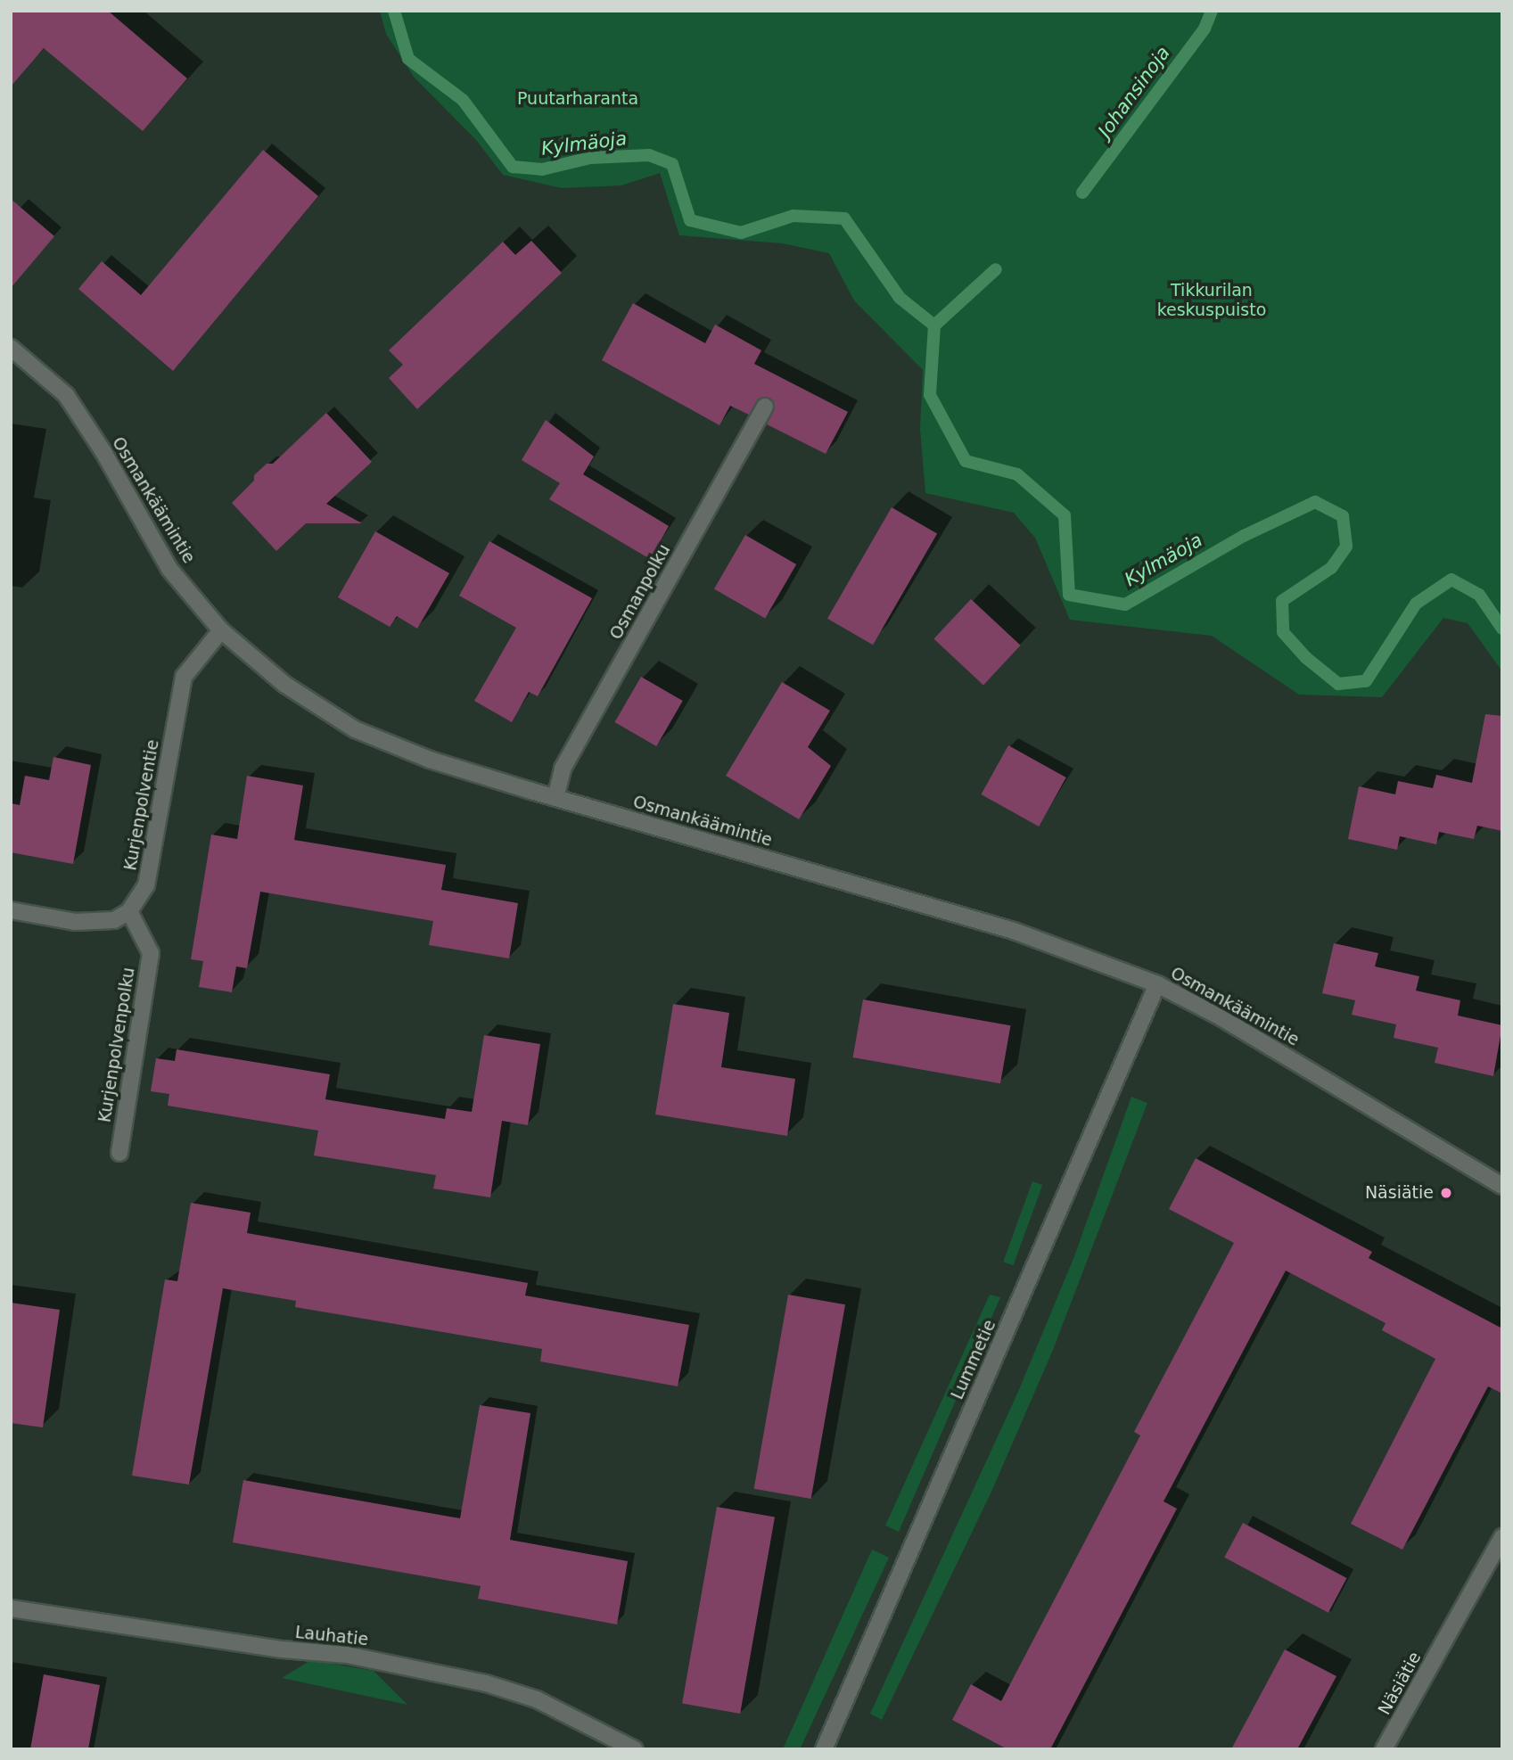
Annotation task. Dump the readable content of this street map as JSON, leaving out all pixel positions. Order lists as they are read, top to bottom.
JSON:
{
  "streets": {
    "street": [
      "Osmankäämintie",
      "Osmanpolku",
      "Kurjenpolventie",
      "Kurjenpolvenpolku",
      "Lummetie",
      "Lauhatie",
      "Näsiätie"
    ]
  },
  "crossings": [
    ["Osmankäämintie", "Osmanpolku"],
    ["Osmankäämintie", "Kurjenpolventie"],
    ["Osmankäämintie", "Lummetie"],
    ["Kurjenpolventie", "Kurjenpolvenpolku"]
  ],
  "water": ["Johansinoja", "Kylmäoja"],
  "parks": ["Puutarharanta", "Tikkurilan keskuspuisto"],
  "places": ["Näsiätie"]
}
